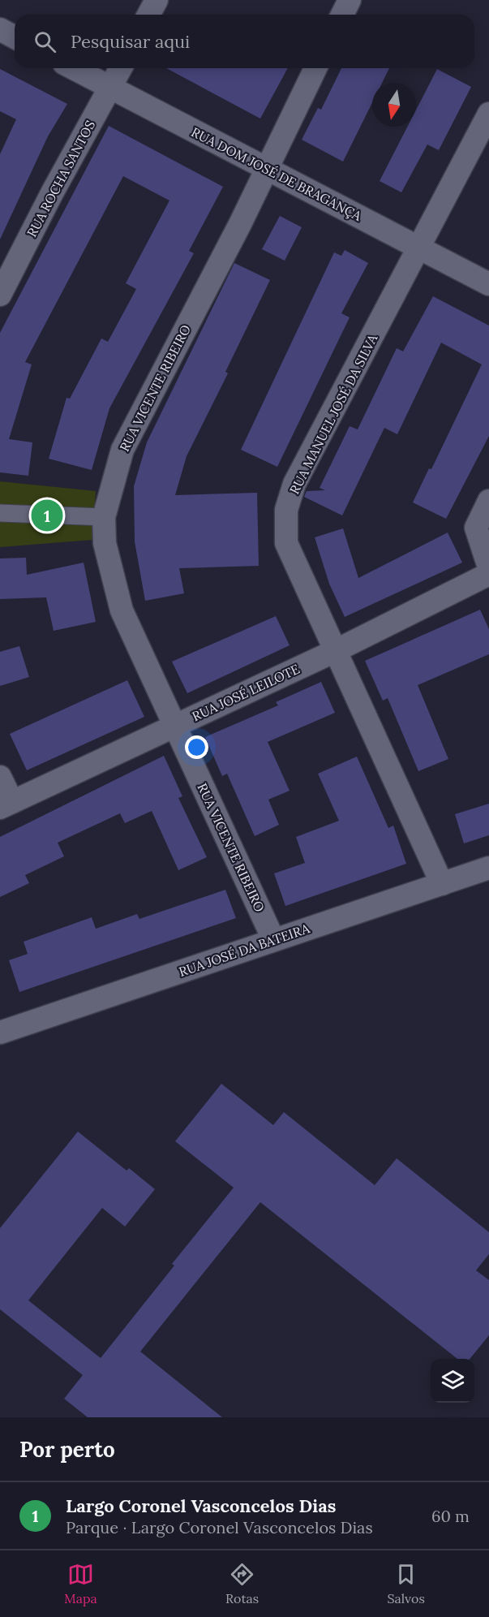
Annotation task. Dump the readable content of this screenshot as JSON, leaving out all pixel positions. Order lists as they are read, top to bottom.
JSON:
{
  "streets": {
    "street": [
      "RUA DOM JOSÉ DE BRAGANÇA",
      "RUA ROCHA SANTOS",
      "RUA VICENTE RIBEIRO",
      "RUA MANUEL JOSÉ DA SILVA",
      "RUA JOSÉ LEILOTE",
      "RUA JOSÉ DA BATEIRA"
    ]
  },
  "crossings": [
    ["RUA DOM JOSÉ DE BRAGANÇA", "RUA ROCHA SANTOS"],
    ["RUA DOM JOSÉ DE BRAGANÇA", "RUA VICENTE RIBEIRO"],
    ["RUA DOM JOSÉ DE BRAGANÇA", "RUA MANUEL JOSÉ DA SILVA"],
    ["RUA VICENTE RIBEIRO", "RUA JOSÉ LEILOTE"],
    ["RUA VICENTE RIBEIRO", "RUA JOSÉ DA BATEIRA"],
    ["RUA MANUEL JOSÉ DA SILVA", "RUA JOSÉ LEILOTE"],
    ["RUA MANUEL JOSÉ DA SILVA", "RUA JOSÉ DA BATEIRA"]
  ],
  "north": "bottom",
  "page": {
    "search": "Pesquisar aqui",
    "pins": "1",
    "heading": "Por perto",
    "list": [
      {
        "mark": "1",
        "name": "Largo Coronel Vasconcelos Dias",
        "note": "Parque · Largo Coronel Vasconcelos Dias",
        "value": "60 m"
      }
    ],
    "nav": ["Mapa", "Rotas", "Salvos"]
  }
}
